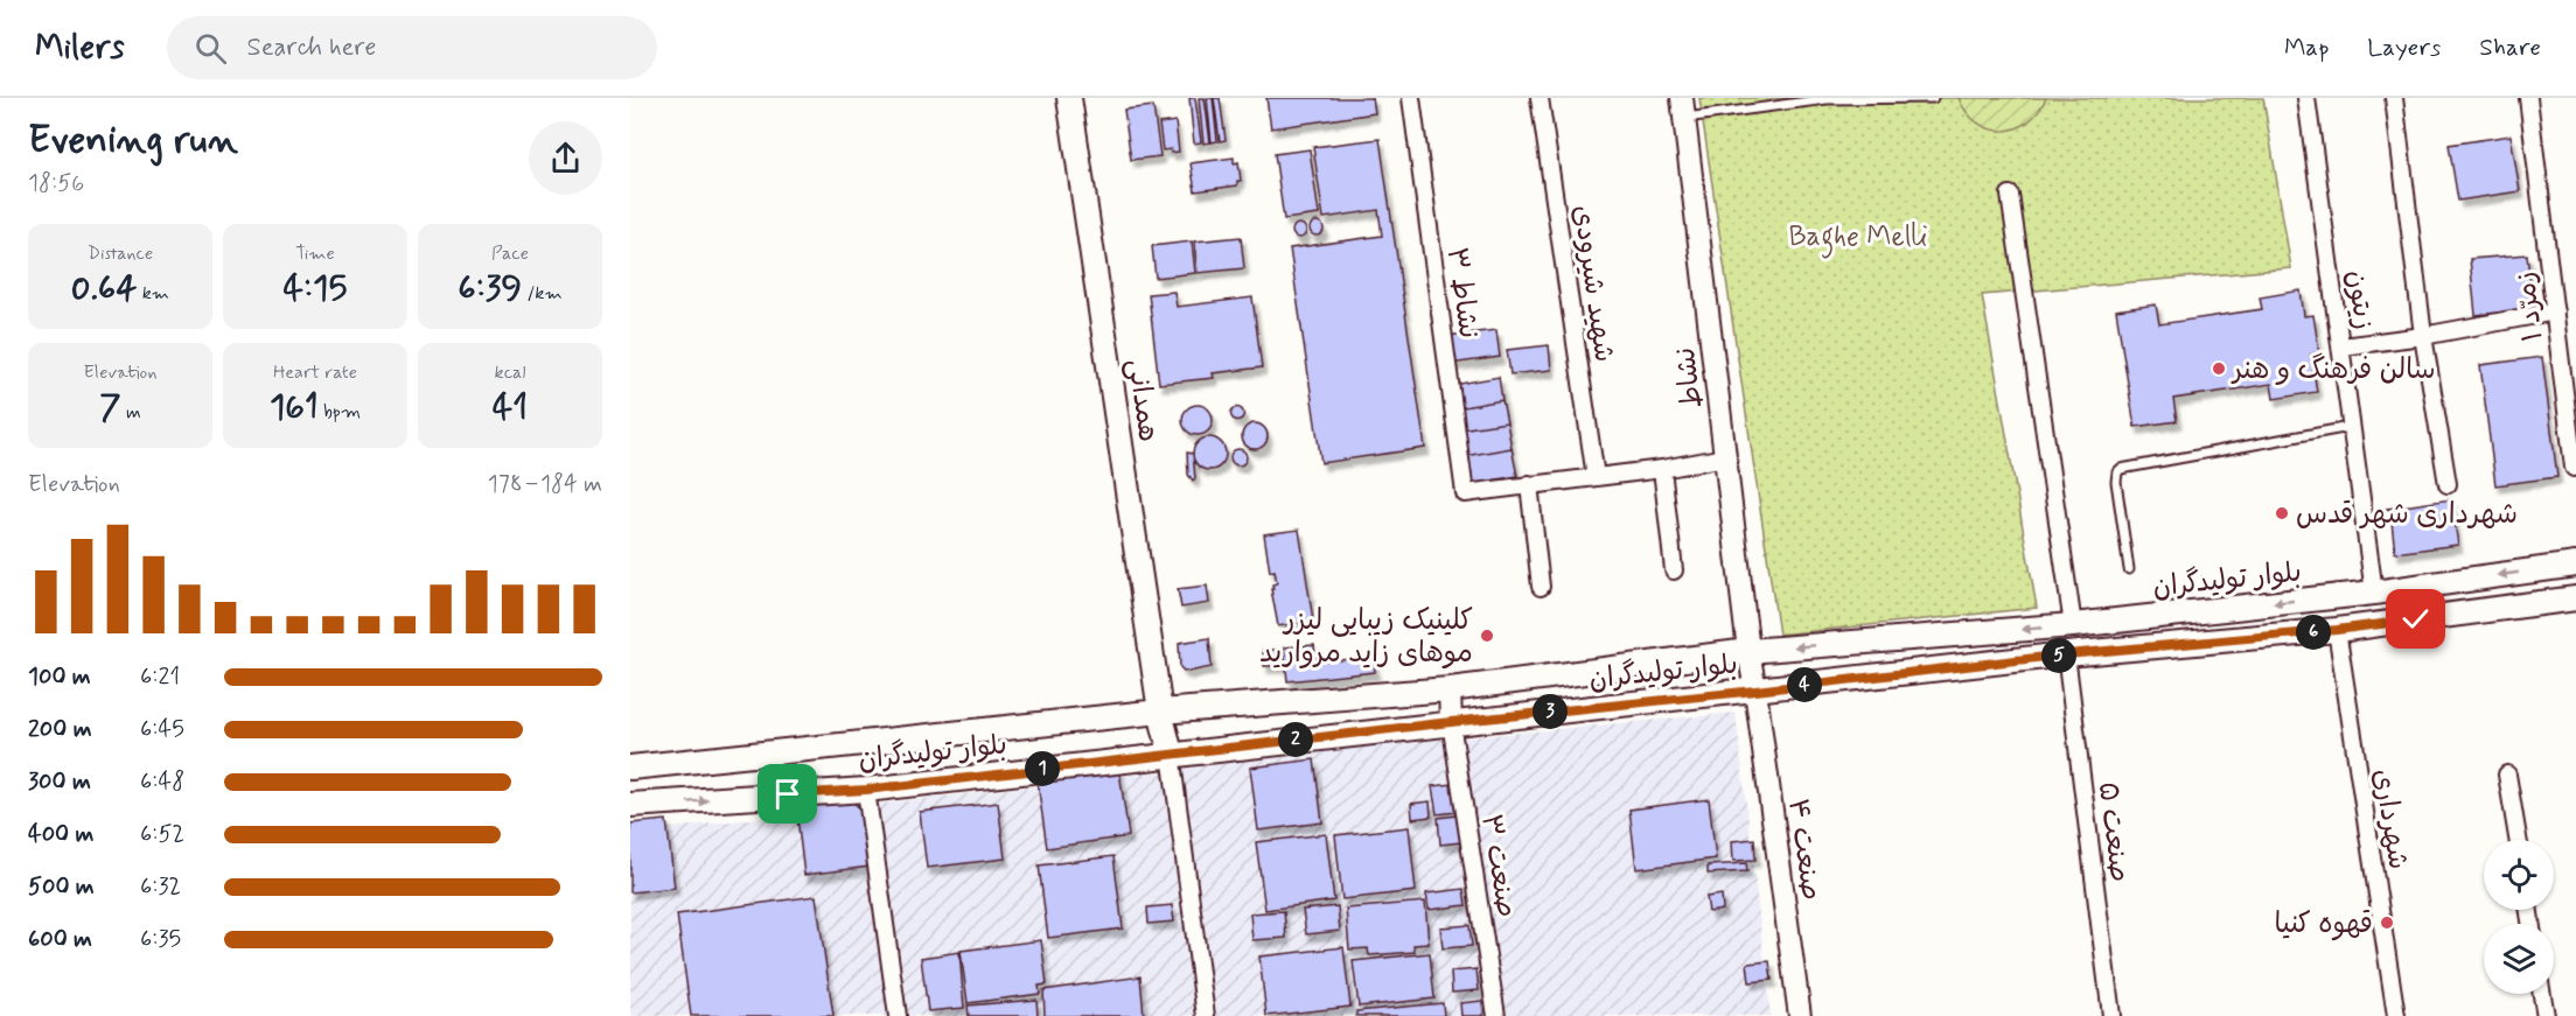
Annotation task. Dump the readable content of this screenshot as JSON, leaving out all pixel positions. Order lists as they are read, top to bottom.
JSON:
{
  "streets": {
    "main road": ["همدانی", "بلوار تولیدگران"],
    "street": [
      "شهید شیرودی",
      "نشاط ۳",
      "زیتون",
      "زمرّد ۱",
      "نشاط",
      "شهرداری",
      "صنعت ۵",
      "صنعت ۴",
      "صنعت ۳"
    ]
  },
  "crossings": [
    ["زیتون", "بلوار تولیدگران"],
    ["نشاط", "بلوار تولیدگران"],
    ["نشاط", "صنعت ۴"],
    ["همدانی", "بلوار تولیدگران"],
    ["بلوار تولیدگران", "شهرداری"],
    ["بلوار تولیدگران", "صنعت ۵"],
    ["بلوار تولیدگران", "صنعت ۴"],
    ["بلوار تولیدگران", "صنعت ۳"]
  ],
  "parks": ["Baghe Melli"],
  "places": [
    "سالن فرهنگ و هنر",
    "شهرداری شهر قدس",
    "کلینیک زیبایی لیزر موهای زاید مروارید",
    "قهوه کنیا"
  ],
  "page": {
    "header": "Milers",
    "search": "Search here",
    "nav": ["Map", "Layers", "Share"],
    "heading": ["Evening run", "18:56"],
    "stats": [
      ["Distance", "0.64 km"],
      ["Time", "4:15"],
      ["Pace", "6:39 /km"],
      ["Elevation", "7 m"],
      ["Heart rate", "161 bpm"],
      ["kcal", "41"]
    ],
    "chart": ["Elevation", "178–184 m"],
    "pins": [
      "6",
      "5",
      "4",
      "3",
      "2",
      "1"
    ],
    "list": [
      {
        "name": "100 m",
        "note": "6:21"
      },
      {
        "name": "200 m",
        "note": "6:45"
      },
      {
        "name": "300 m",
        "note": "6:48"
      },
      {
        "name": "400 m",
        "note": "6:52"
      },
      {
        "name": "500 m",
        "note": "6:32"
      },
      {
        "name": "600 m",
        "note": "6:35"
      }
    ]
  }
}
